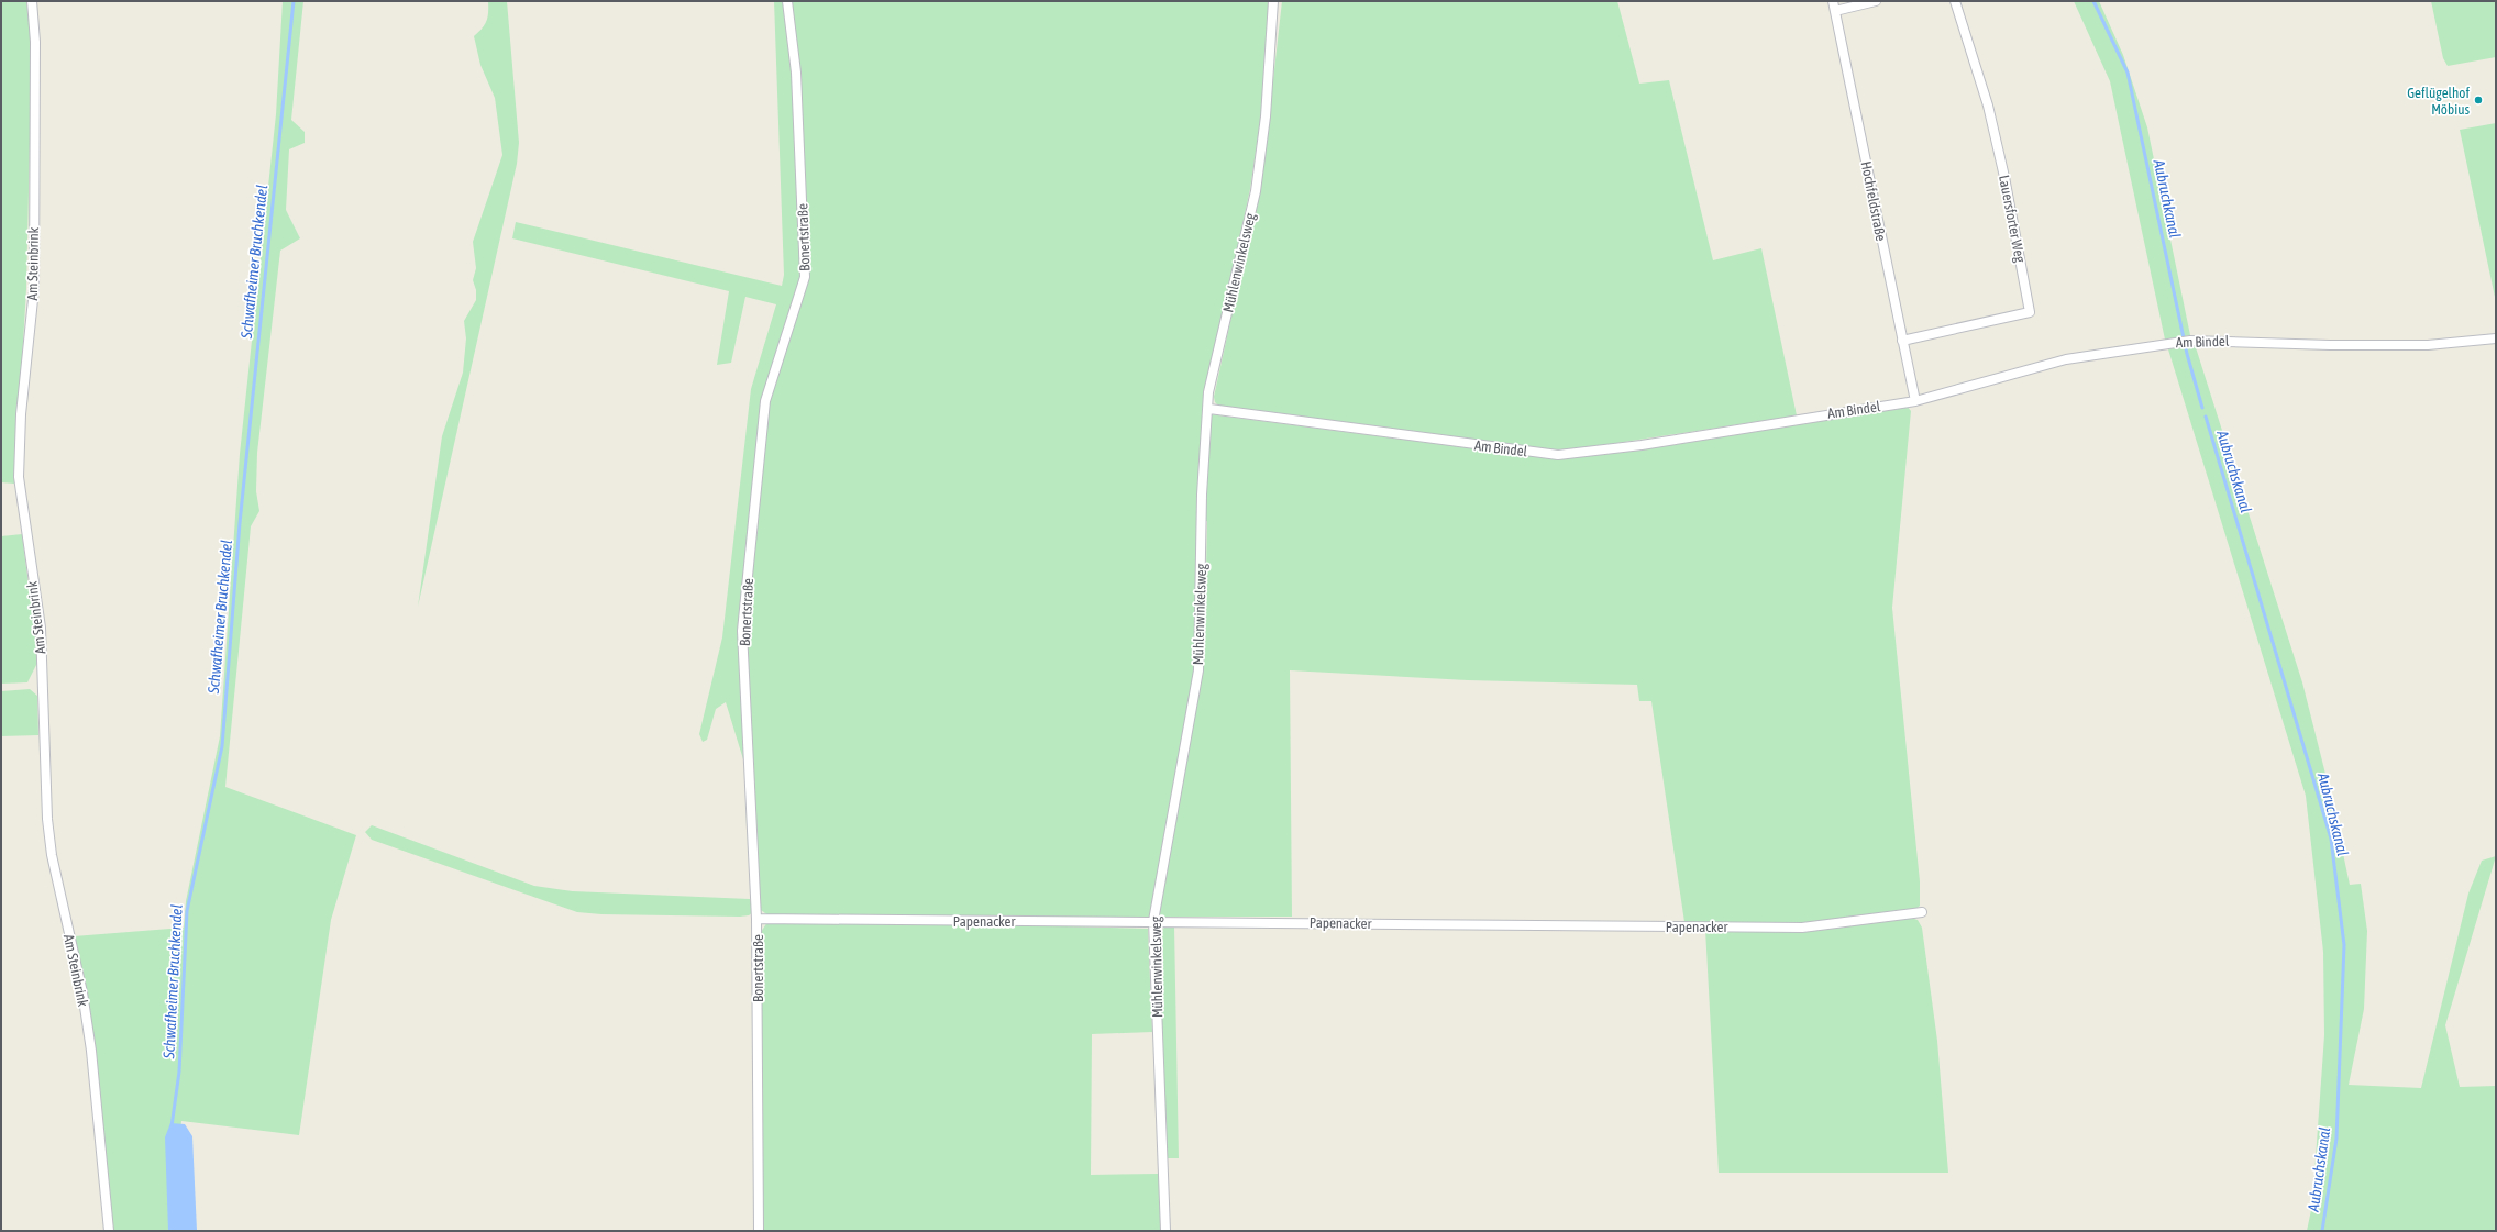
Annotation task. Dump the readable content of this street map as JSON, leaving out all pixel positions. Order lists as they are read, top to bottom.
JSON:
{
  "streets": {
    "street": [
      "Hochfeldstraße",
      "Lauersforter Weg",
      "Bonertstraße",
      "Mühlenwinkelsweg",
      "Am Steinbrink",
      "Am Bindel",
      "Papenacker"
    ]
  },
  "crossings": [
    ["Hochfeldstraße", "Lauersforter Weg"],
    ["Hochfeldstraße", "Am Bindel"],
    ["Bonertstraße", "Papenacker"],
    ["Mühlenwinkelsweg", "Am Bindel"],
    ["Mühlenwinkelsweg", "Papenacker"]
  ],
  "water": ["Aubruchkanal", "Schwafheimer Bruchkendel", "Aubruchskanal"],
  "places": ["Geflügelhof Möbius"]
}
